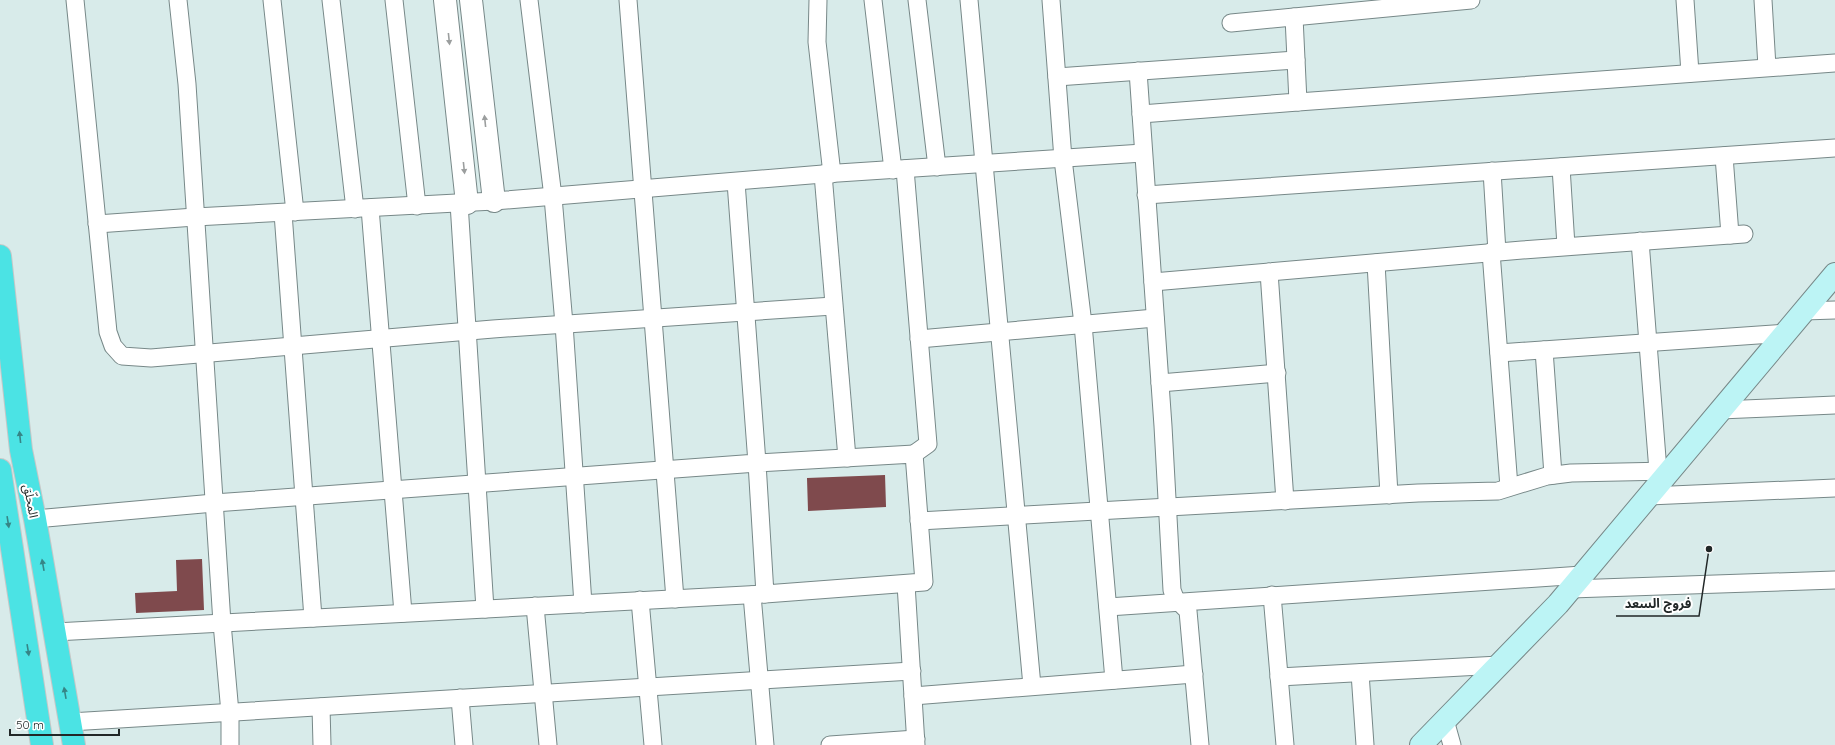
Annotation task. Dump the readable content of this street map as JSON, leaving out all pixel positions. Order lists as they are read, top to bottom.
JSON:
{
  "streets": {
    "highway": ["المحلّق"]
  },
  "places": ["فروج السعد"],
  "scale_bar": "50 m"
}
